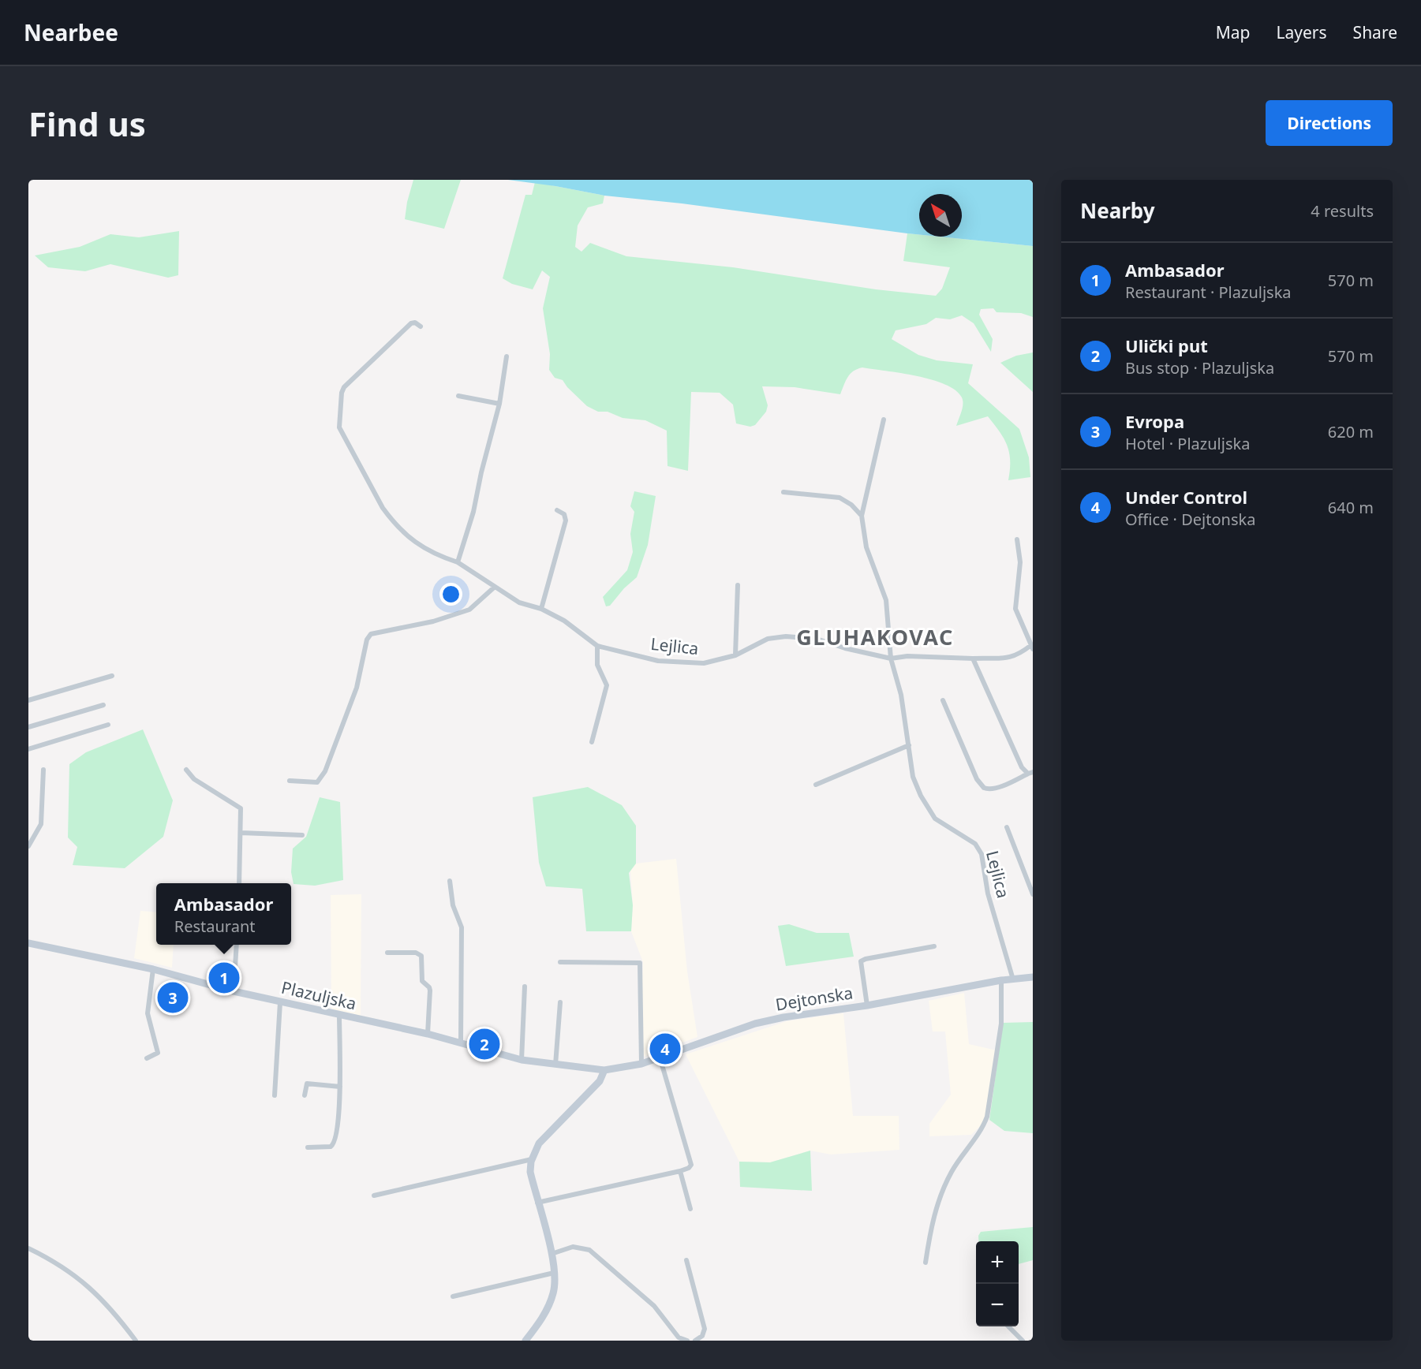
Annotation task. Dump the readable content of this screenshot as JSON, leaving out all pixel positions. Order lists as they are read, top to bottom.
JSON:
{
  "streets": {
    "main road": ["Plazuljska", "Dejtonska"],
    "street": ["Lejlica"]
  },
  "crossings": [
    ["Lejlica", "Dejtonska"],
    ["Plazuljska", "Dejtonska"]
  ],
  "districts": ["GLUHAKOVAC"],
  "north": "top left",
  "page": {
    "header": "Nearbee",
    "nav": ["Map", "Layers", "Share"],
    "buttons": "Directions",
    "title": "Find us",
    "heading": ["Nearby", "4 results"],
    "list": [
      {
        "mark": "1",
        "name": "Ambasador",
        "note": "Restaurant · Plazuljska",
        "value": "570 m"
      },
      {
        "mark": "2",
        "name": "Ulički put",
        "note": "Bus stop · Plazuljska",
        "value": "570 m"
      },
      {
        "mark": "3",
        "name": "Evropa",
        "note": "Hotel · Plazuljska",
        "value": "620 m"
      },
      {
        "mark": "4",
        "name": "Under Control",
        "note": "Office · Dejtonska",
        "value": "640 m"
      }
    ],
    "popup": ["Ambasador", "Restaurant"],
    "pins": [
      "1",
      "3",
      "2",
      "4"
    ],
    "map_buttons": ["+", "−"]
  }
}
